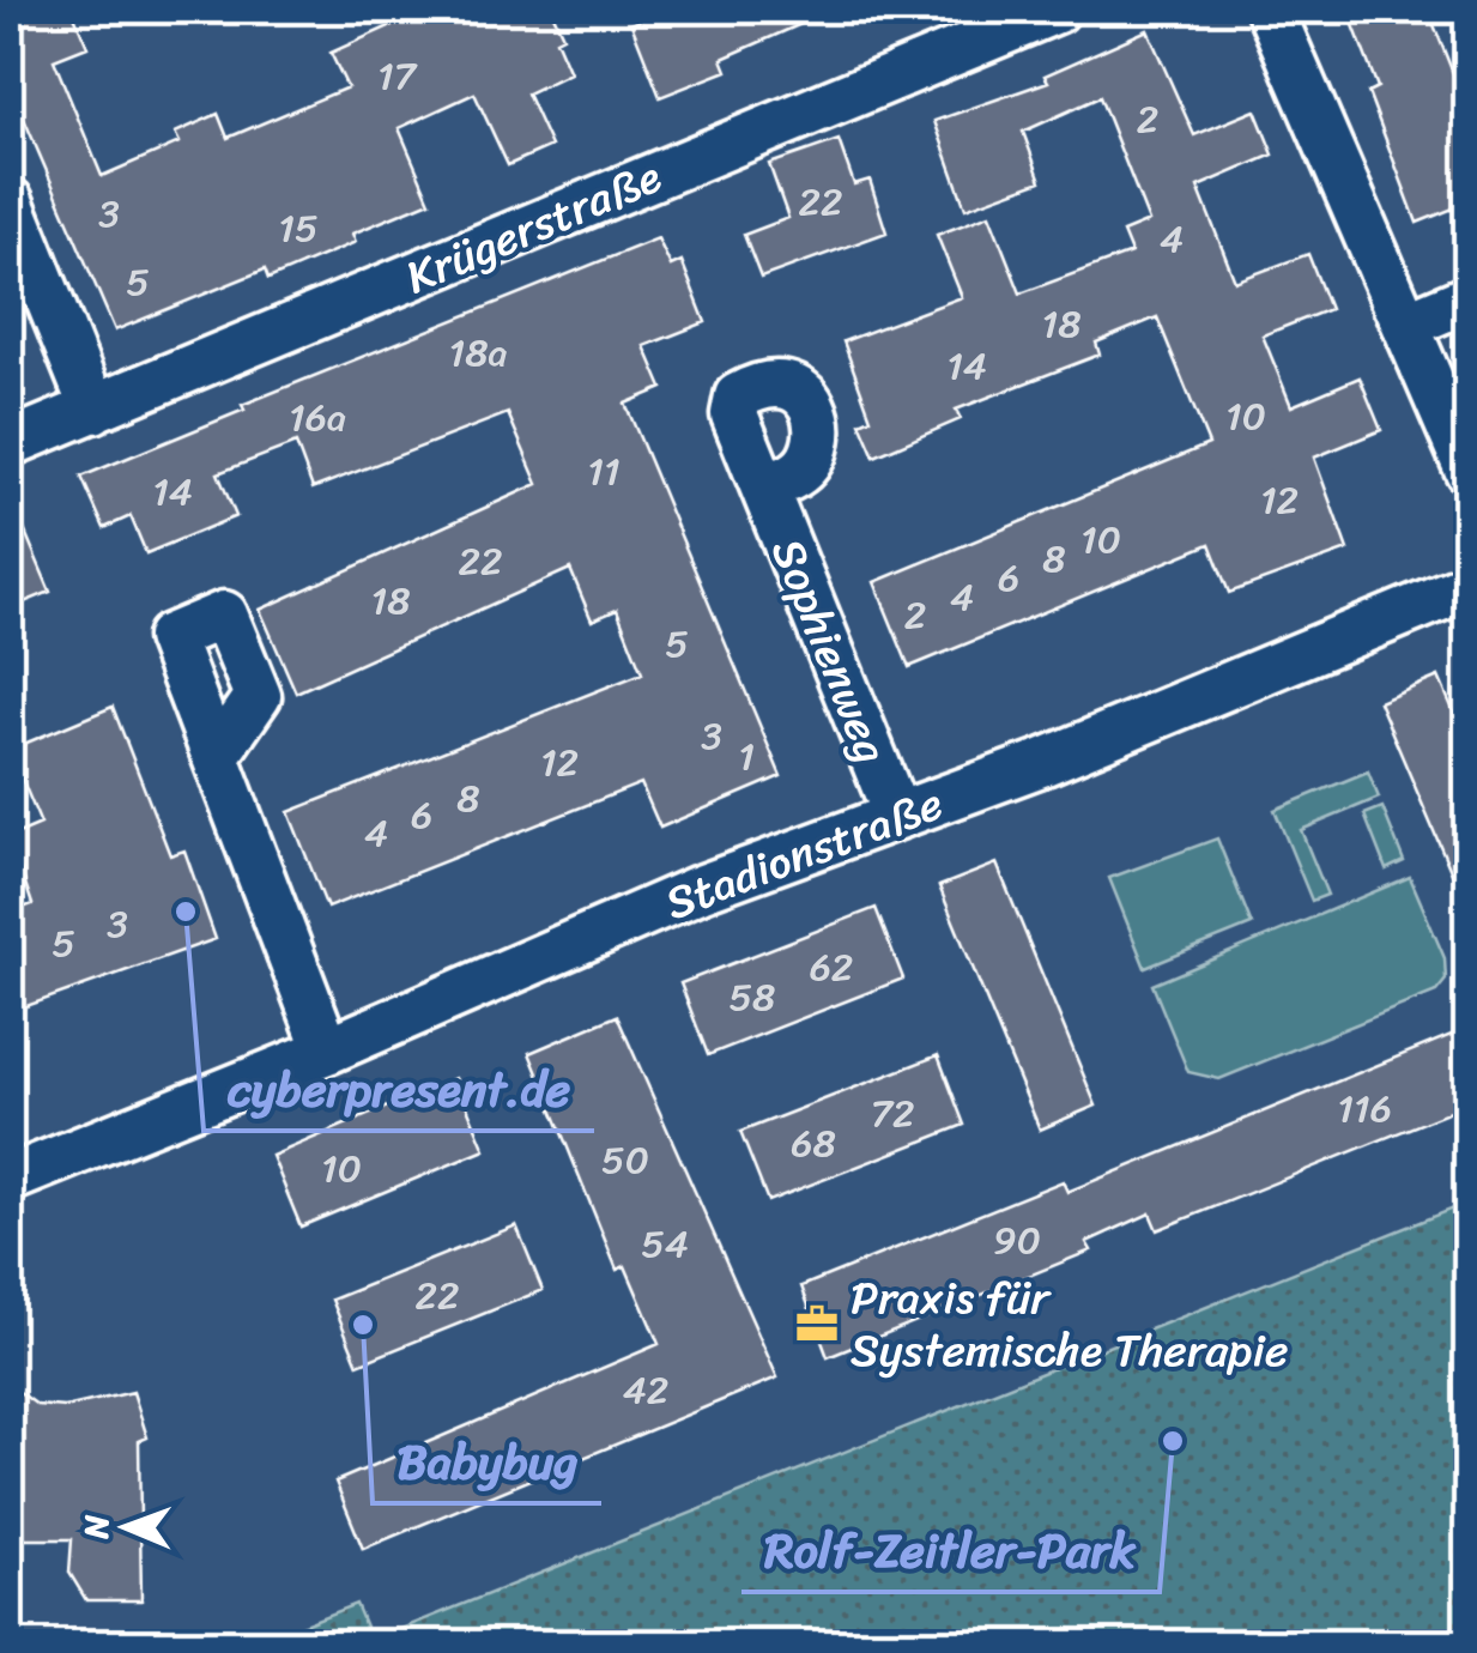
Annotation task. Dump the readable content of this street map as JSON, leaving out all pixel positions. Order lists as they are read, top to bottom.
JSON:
{
  "streets": {
    "street": ["Krügerstraße", "Sophienweg", "Stadionstraße"]
  },
  "crossings": [
    ["Sophienweg", "Stadionstraße"]
  ],
  "places": {
    "other": ["cyberpresent.de", "Babybug", "Rolf-Zeitler-Park"],
    "office": ["Praxis für Systemische Therapie"]
  },
  "house_numbers": [
    "17",
    "2",
    "22",
    "3",
    "15",
    "4",
    "5",
    "18",
    "18a",
    "14",
    "10",
    "16a",
    "11",
    "14",
    "12",
    "10",
    "8",
    "22",
    "6",
    "4",
    "18",
    "2",
    "5",
    "3",
    "1",
    "12",
    "8",
    "6",
    "4",
    "3",
    "5",
    "62",
    "58",
    "116",
    "72",
    "68",
    "50",
    "10",
    "90",
    "54",
    "22",
    "42"
  ],
  "north": "left"
}
